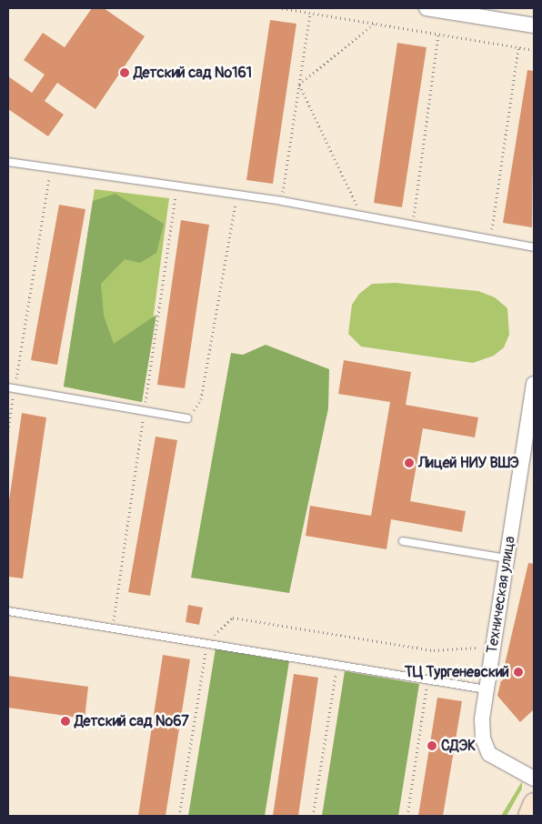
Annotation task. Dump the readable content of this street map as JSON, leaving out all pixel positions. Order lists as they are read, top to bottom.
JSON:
{
  "streets": {
    "street": ["Техническая улица"]
  },
  "places": [
    "Детский сад №161",
    "Лицей НИУ ВШЭ",
    "ТЦ Тургеневский",
    "Детский сад №67",
    "СДЭК"
  ]
}
